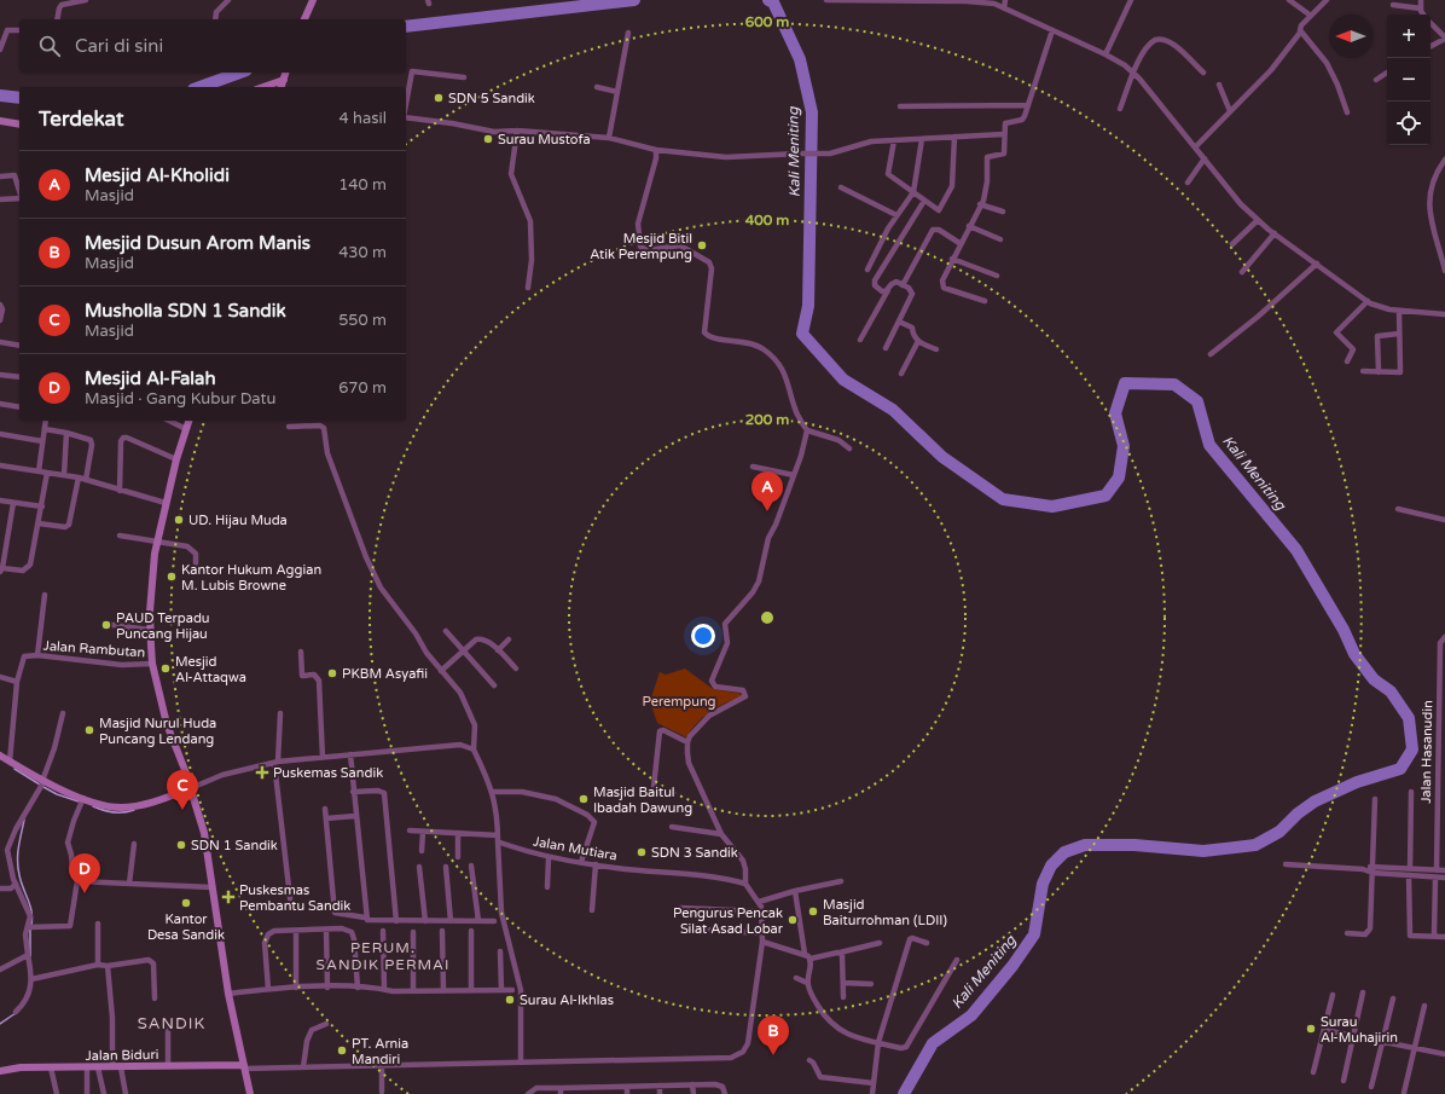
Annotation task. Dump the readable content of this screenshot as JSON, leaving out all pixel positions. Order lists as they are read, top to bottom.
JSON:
{
  "streets": {
    "main road": ["Jalan Biduri"],
    "street": ["Jalan Rambutan", "Jalan Hasanudin", "Jalan Mutiara"]
  },
  "districts": ["PERUM. SANDIK PERMAI", "SANDIK"],
  "water": ["Kali Meniting"],
  "parks": ["Perempung"],
  "places": {
    "other": [
      "SDN 5 Sandik",
      "Surau Mustofa",
      "Mesjid Bitil Atik Perempung",
      "UD. Hijau Muda",
      "Kantor Hukum Aggian M. Lubis Browne",
      "PAUD Terpadu Puncang Hijau",
      "Mesjid Al-Attaqwa",
      "PKBM Asyafii",
      "Masjid Nurul Huda Puncang Lendang",
      "Masjid Baitul Ibadah Dawung",
      "SDN 1 Sandik",
      "SDN 3 Sandik",
      "Kantor Desa Sandik",
      "Masjid Baiturrohman (LDII)",
      "Pengurus Pencak Silat Asad Lobar",
      "Surau Al-Ikhlas",
      "Surau Al-Muhajirin",
      "PT. Arnia Mandiri"
    ],
    "health": ["Puskemas Sandik", "Puskesmas Pembantu Sandik"]
  },
  "north": "left",
  "page": {
    "map_buttons": ["+", "−"],
    "search": "Cari di sini",
    "heading": ["Terdekat", "4 hasil"],
    "list": [
      {
        "mark": "A",
        "name": "Mesjid Al-Kholidi",
        "note": "Masjid",
        "value": "140 m"
      },
      {
        "mark": "B",
        "name": "Mesjid Dusun Arom Manis",
        "note": "Masjid",
        "value": "430 m"
      },
      {
        "mark": "C",
        "name": "Musholla SDN 1 Sandik",
        "note": "Masjid",
        "value": "550 m"
      },
      {
        "mark": "D",
        "name": "Mesjid Al-Falah",
        "note": "Masjid · Gang Kubur Datu",
        "value": "670 m"
      }
    ],
    "pins": [
      "A",
      "C",
      "D",
      "B"
    ]
  },
  "rings": ["600 m", "400 m", "200 m"]
}
